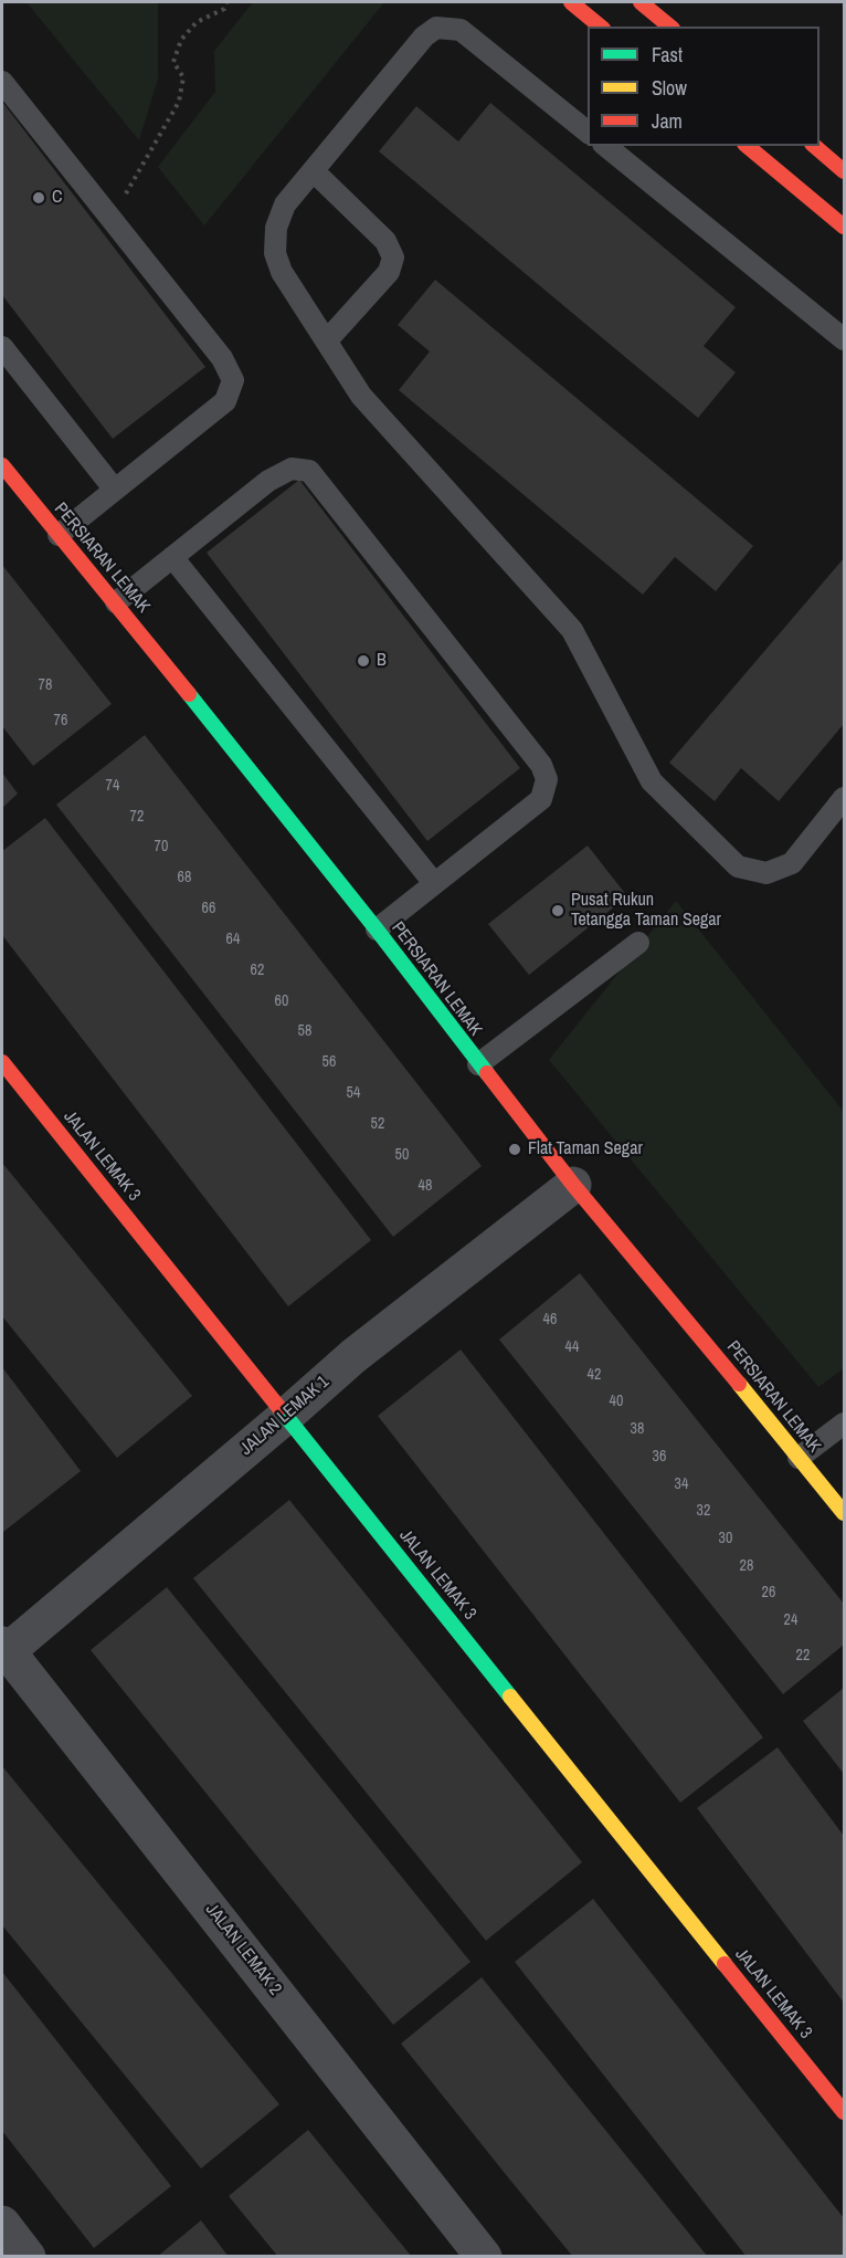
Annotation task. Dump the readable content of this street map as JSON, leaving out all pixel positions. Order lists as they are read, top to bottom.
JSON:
{
  "streets": {
    "street": [
      "PERSIARAN LEMAK",
      "JALAN LEMAK 3",
      "JALAN LEMAK 1",
      "JALAN LEMAK 2"
    ]
  },
  "crossings": [
    ["PERSIARAN LEMAK", "JALAN LEMAK 1"],
    ["JALAN LEMAK 3", "JALAN LEMAK 1"],
    ["JALAN LEMAK 1", "JALAN LEMAK 2"]
  ],
  "places": [
    "C",
    "B",
    "Pusat Rukun Tetangga Taman Segar",
    "Flat Taman Segar"
  ],
  "house_numbers": [
    "78",
    "76",
    "74",
    "72",
    "70",
    "68",
    "66",
    "64",
    "62",
    "60",
    "58",
    "56",
    "54",
    "52",
    "50",
    "48",
    "46",
    "44",
    "42",
    "40",
    "38",
    "36",
    "34",
    "32",
    "30",
    "28",
    "26",
    "24",
    "22"
  ],
  "legend": ["Fast", "Slow", "Jam"]
}
